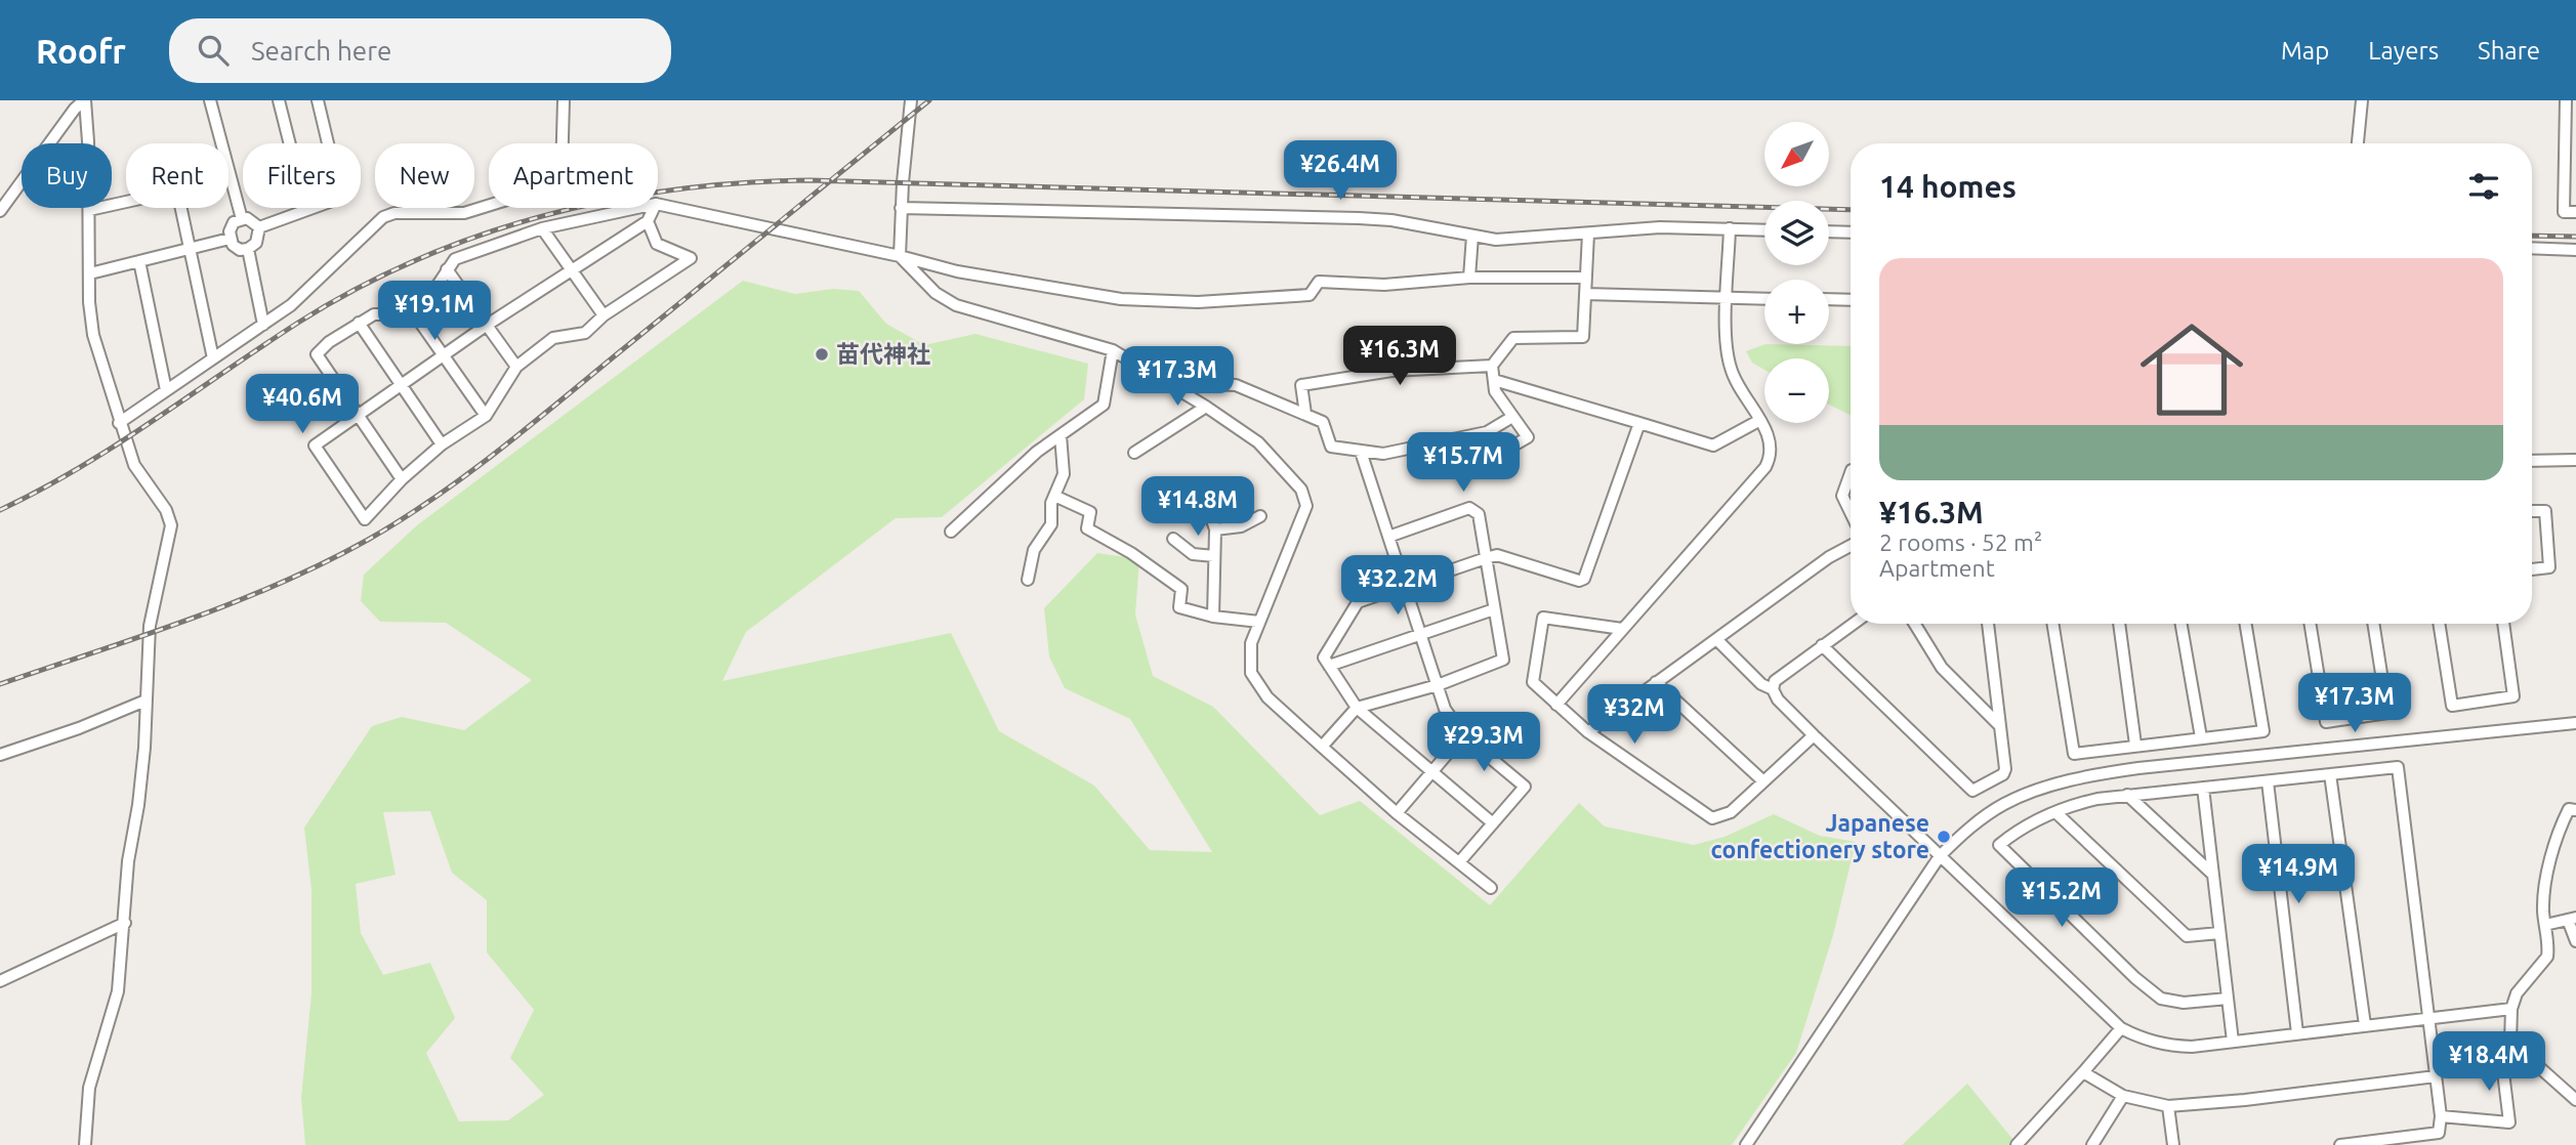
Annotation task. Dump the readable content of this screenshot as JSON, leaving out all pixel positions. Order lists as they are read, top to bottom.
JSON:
{
  "places": ["苗代神社", "Japanese confectionery store"],
  "north": "bottom left",
  "page": {
    "header": "Roofr",
    "search": "Search here",
    "nav": ["Map", "Layers", "Share"],
    "map_buttons": ["+", "−"],
    "price": [
      "¥26.4M",
      "¥19.1M",
      "¥16.3M",
      "¥17.3M",
      "¥40.6M",
      "¥15.7M",
      "¥14.8M",
      "¥32.2M",
      "¥17.3M",
      "¥32M",
      "¥29.3M",
      "¥14.9M",
      "¥15.2M",
      "¥18.4M"
    ],
    "chip": [
      "Buy",
      "Rent",
      "Filters",
      "New",
      "Apartment"
    ],
    "heading": "14 homes",
    "list": [
      {
        "name": "¥16.3M",
        "note": "2 rooms · 52 m² · Apartment"
      }
    ]
  }
}
